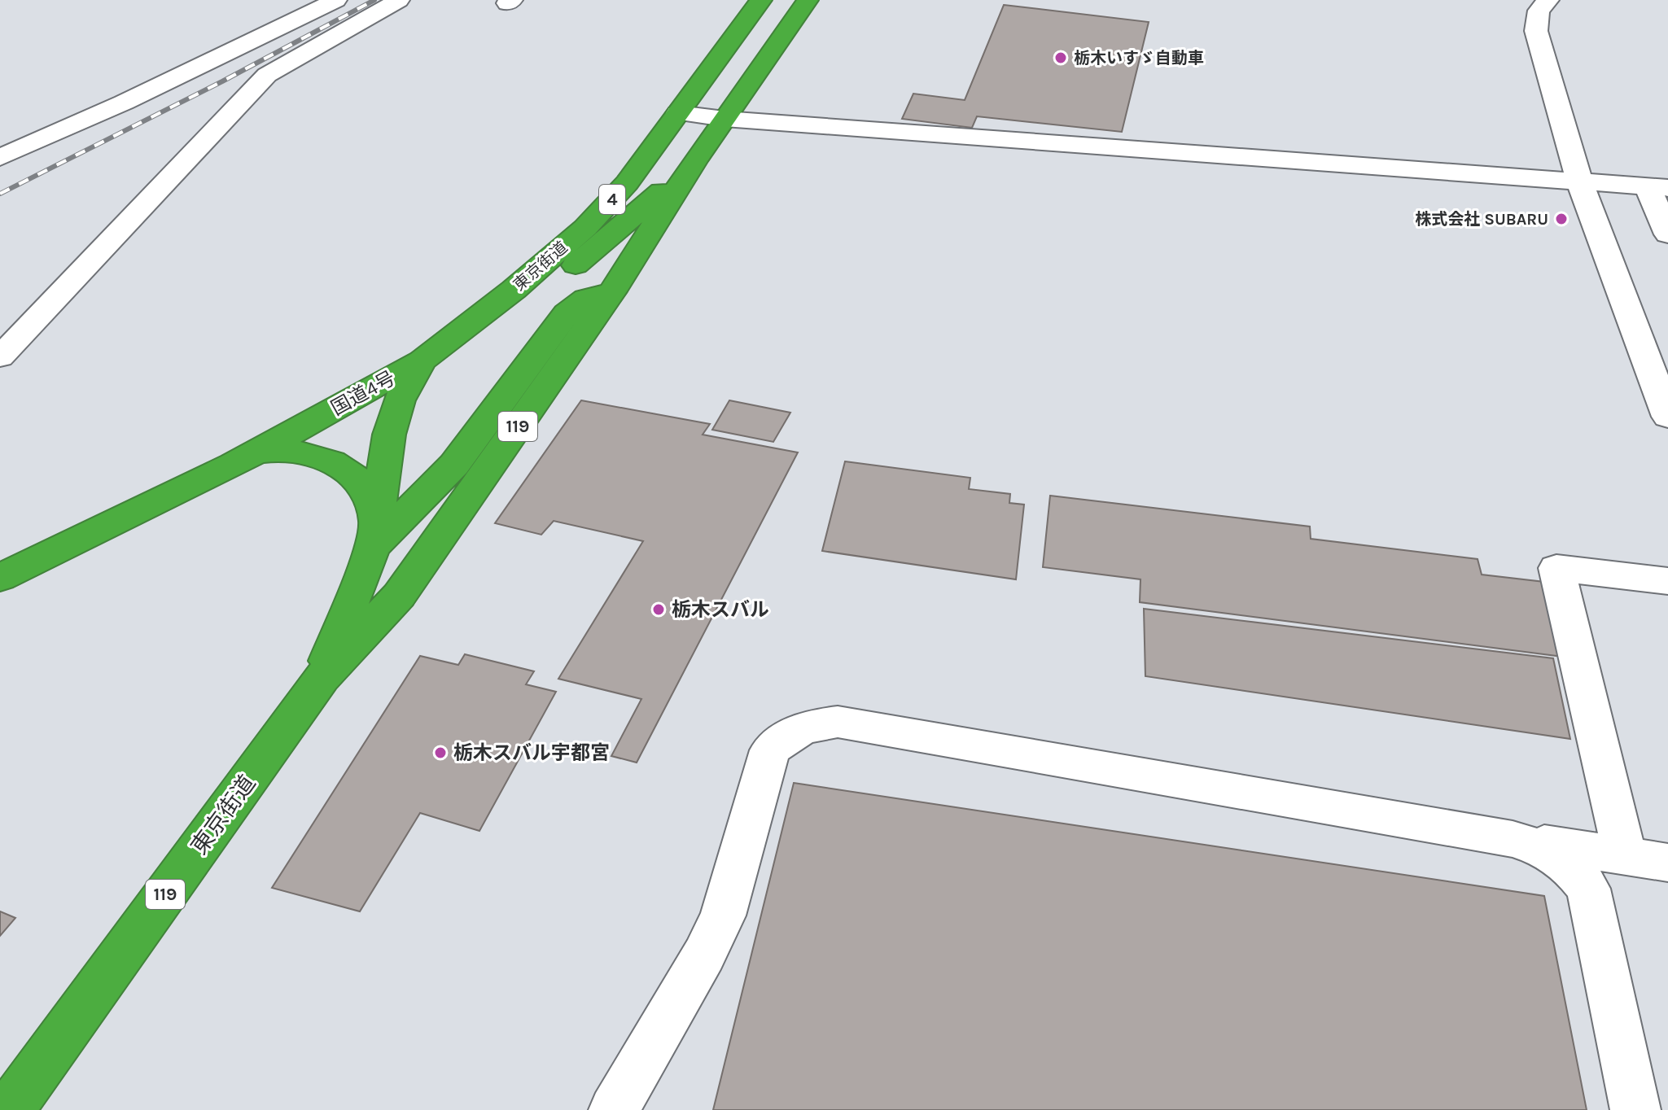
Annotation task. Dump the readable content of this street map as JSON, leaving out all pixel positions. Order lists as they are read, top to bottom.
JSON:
{
  "streets": {
    "highway": [
      "4",
      "東京街道",
      "国道4号",
      "119"
    ]
  },
  "crossings": [
    ["東京街道", "国道4号"]
  ],
  "places": [
    "栃木いすゞ自動車",
    "株式会社 SUBARU",
    "栃木スバル",
    "栃木スバル宇都宮"
  ]
}
